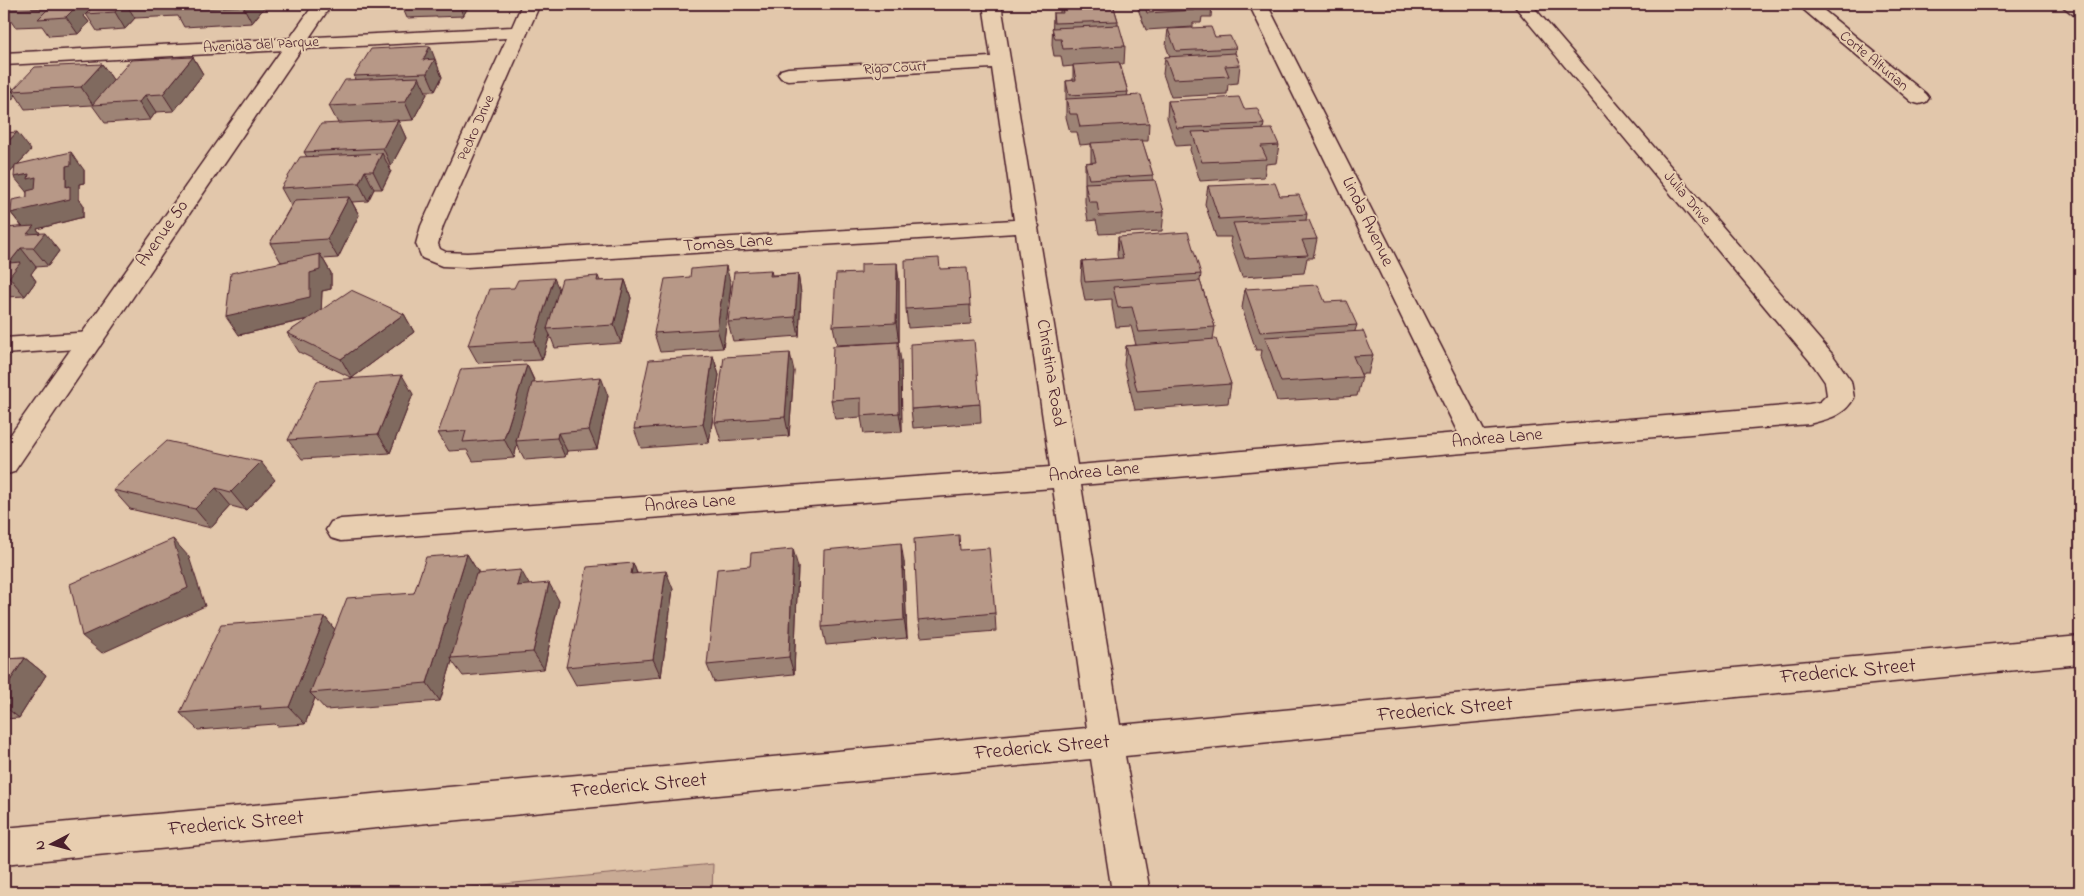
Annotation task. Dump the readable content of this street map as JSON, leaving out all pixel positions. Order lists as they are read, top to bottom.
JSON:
{
  "streets": {
    "street": [
      "Avenida del Parque",
      "Corte Alturian",
      "Rigo Court",
      "Pedro Drive",
      "Julia Drive",
      "Linda Avenue",
      "Avenue 50",
      "Tomas Lane",
      "Christina Road",
      "Andrea Lane",
      "Frederick Street"
    ]
  },
  "crossings": [
    ["Avenida del Parque", "Pedro Drive"],
    ["Avenida del Parque", "Avenue 50"],
    ["Rigo Court", "Christina Road"],
    ["Pedro Drive", "Tomas Lane"],
    ["Julia Drive", "Andrea Lane"],
    ["Linda Avenue", "Andrea Lane"],
    ["Tomas Lane", "Christina Road"],
    ["Christina Road", "Andrea Lane"],
    ["Christina Road", "Frederick Street"]
  ],
  "north": "left"
}
